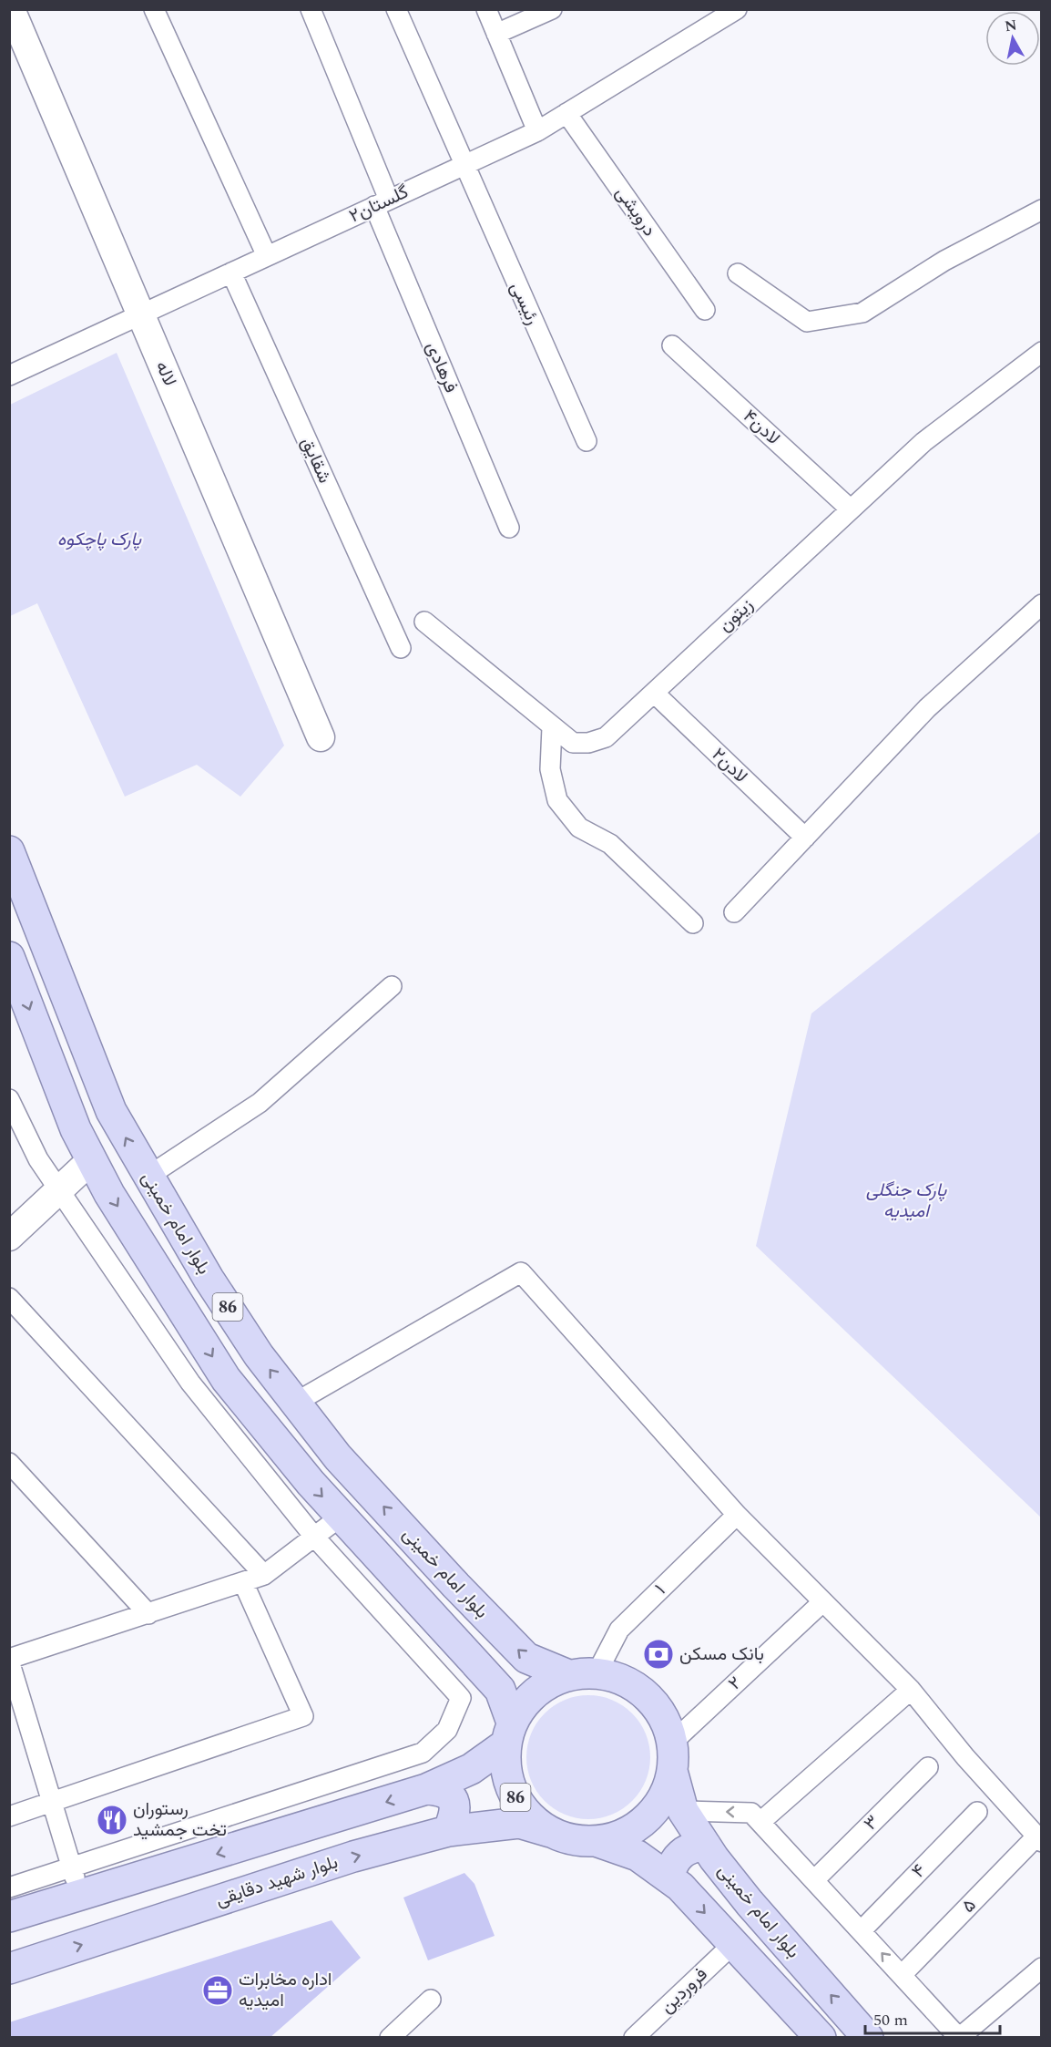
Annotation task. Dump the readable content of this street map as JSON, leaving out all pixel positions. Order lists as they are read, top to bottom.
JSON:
{
  "streets": {
    "main road": ["بلوار امام خمینی", "86", "بلوار شهید دقایقی"],
    "street": [
      "گلستان۲",
      "درویشی",
      "رئیسی",
      "فرهادی",
      "لاله",
      "لادن۴",
      "شقایق",
      "زیتون",
      "لادن۲",
      "۱",
      "۲",
      "۳",
      "۴",
      "۵",
      "فروردین"
    ]
  },
  "crossings": [
    ["گلستان۲", "درویشی"],
    ["گلستان۲", "رئیسی"],
    ["گلستان۲", "فرهادی"],
    ["گلستان۲", "لاله"],
    ["گلستان۲", "شقایق"],
    ["لادن۴", "زیتون"],
    ["زیتون", "لادن۲"],
    ["بلوار امام خمینی", "86"],
    ["بلوار امام خمینی", "۱"],
    ["بلوار امام خمینی", "۲"],
    ["بلوار امام خمینی", "بلوار شهید دقایقی"],
    ["بلوار امام خمینی", "فروردین"],
    ["86", "۱"],
    ["86", "۲"],
    ["86", "بلوار شهید دقایقی"],
    ["۱", "۲"],
    ["۱", "بلوار شهید دقایقی"],
    ["۲", "بلوار شهید دقایقی"]
  ],
  "parks": ["پارک پاچکوه", "پارک جنگلی امیدیه"],
  "places": {
    "bank": ["بانک مسکن"],
    "restaurant": ["رستوران تخت جمشید"],
    "office": ["اداره مخابرات امیدیه"]
  },
  "scale_bar": "50 m",
  "north": "top"
}
